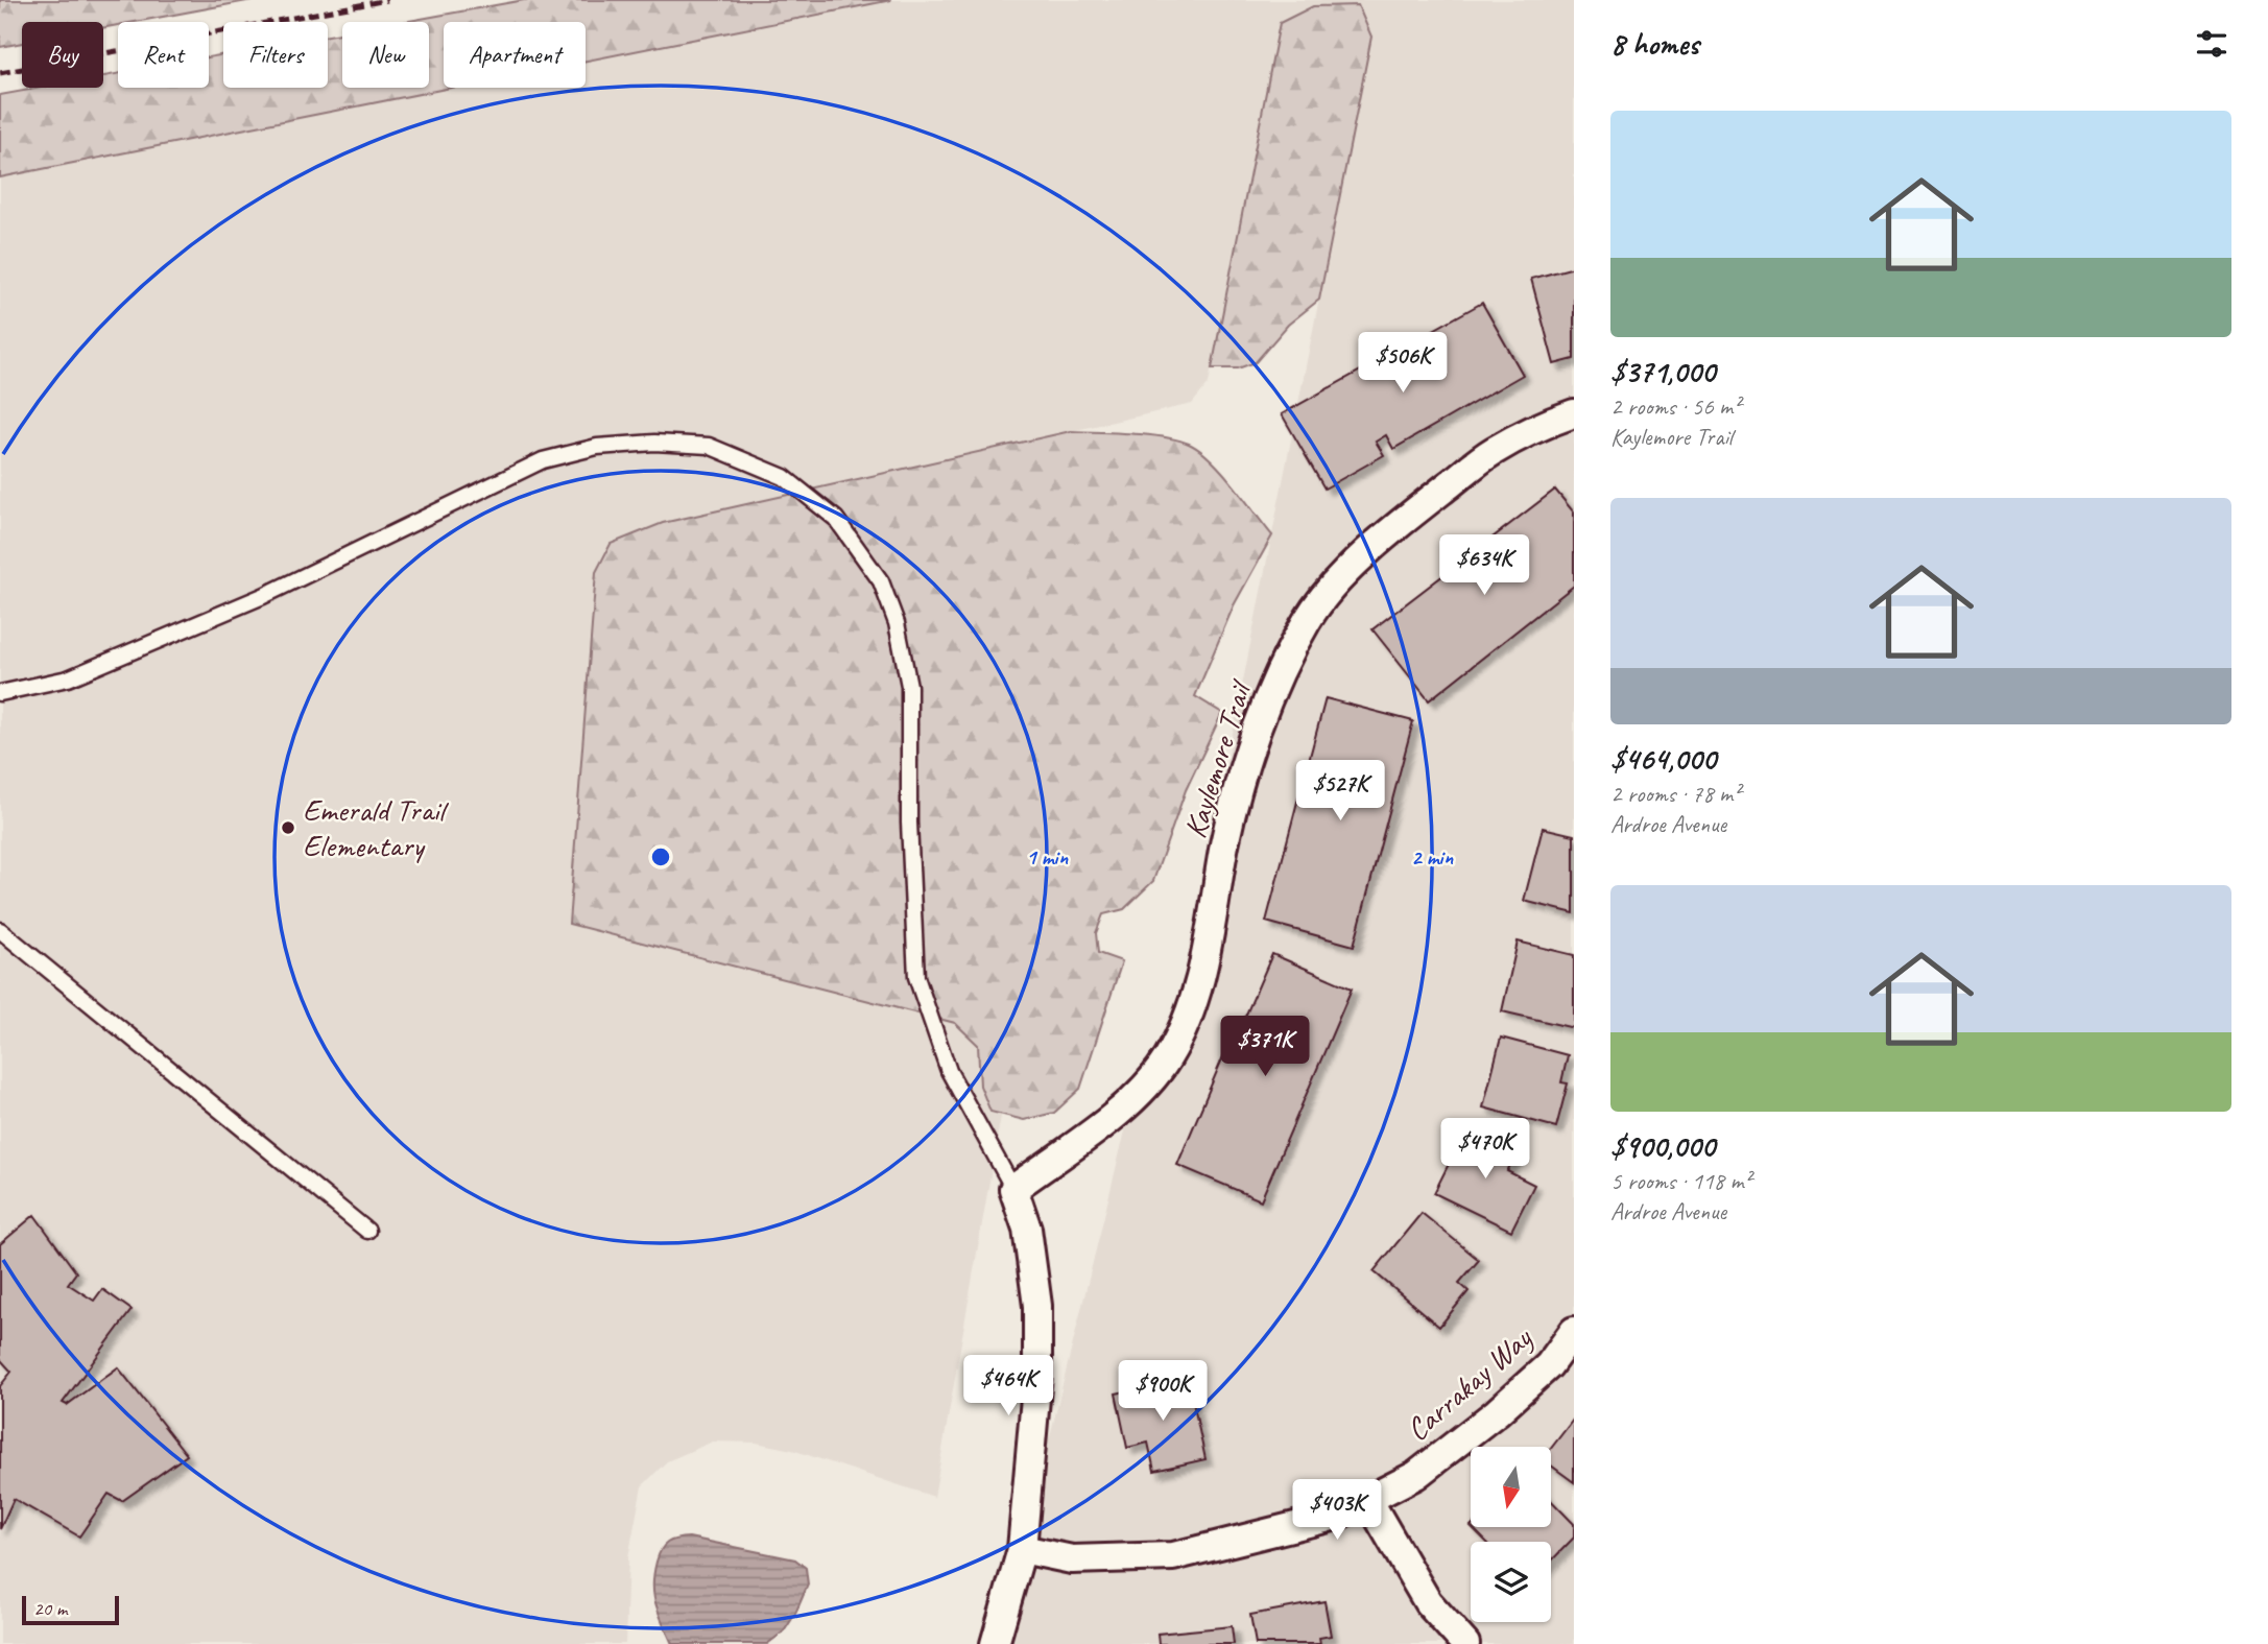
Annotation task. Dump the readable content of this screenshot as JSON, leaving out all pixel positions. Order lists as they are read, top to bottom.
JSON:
{
  "streets": {
    "street": ["Kaylemore Trail", "Carrakay Way"]
  },
  "places": ["Emerald Trail Elementary"],
  "scale_bar": "20 m",
  "north": "bottom",
  "page": {
    "heading": "8 homes",
    "chip": [
      "Buy",
      "Rent",
      "Filters",
      "New",
      "Apartment"
    ],
    "list": [
      {
        "name": "$371,000",
        "note": "2 rooms · 56 m² · Kaylemore Trail"
      },
      {
        "name": "$464,000",
        "note": "2 rooms · 78 m² · Ardroe Avenue"
      },
      {
        "name": "$900,000",
        "note": "5 rooms · 118 m² · Ardroe Avenue"
      }
    ],
    "price": [
      "$506K",
      "$634K",
      "$527K",
      "$371K",
      "$470K",
      "$464K",
      "$900K",
      "$403K"
    ],
    "scale": "20 m"
  },
  "rings": ["1 min", "2 min"]
}
